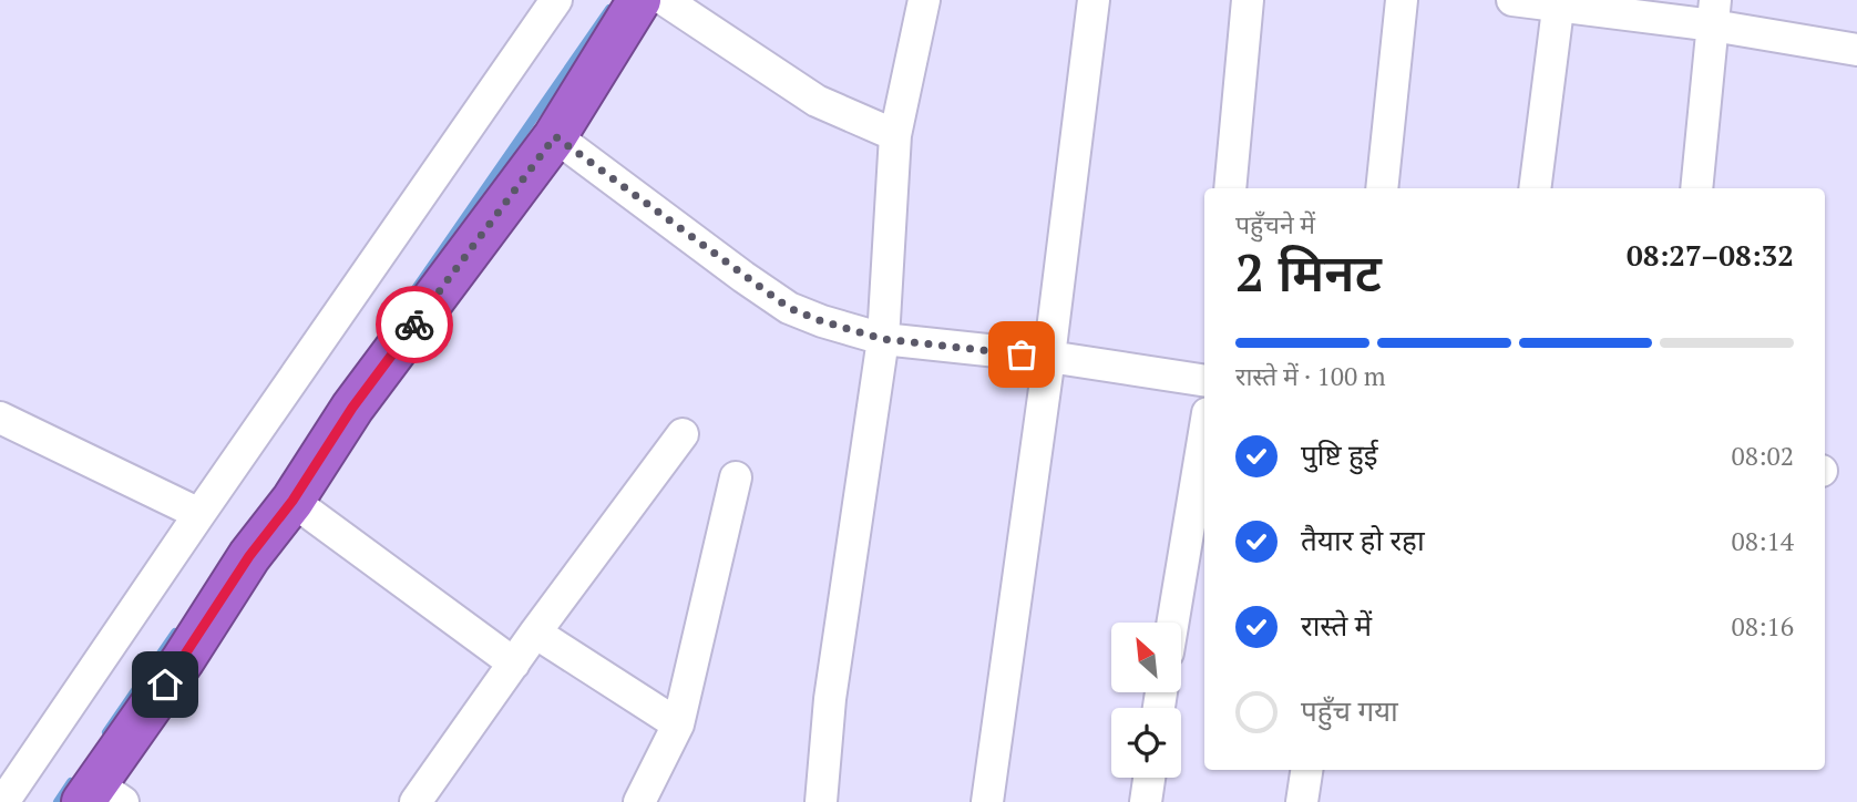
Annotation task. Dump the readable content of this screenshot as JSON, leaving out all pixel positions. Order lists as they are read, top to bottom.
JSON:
{
  "north": "top left",
  "page": {
    "heading": ["2 मिनट", "पहुँचने में", "08:27–08:32"],
    "bar": "रास्ते में · 100 m",
    "list": [
      ["पुष्टि हुई", "08:02"],
      ["तैयार हो रहा", "08:14"],
      ["रास्ते में", "08:16"],
      "पहुँच गया"
    ]
  }
}
